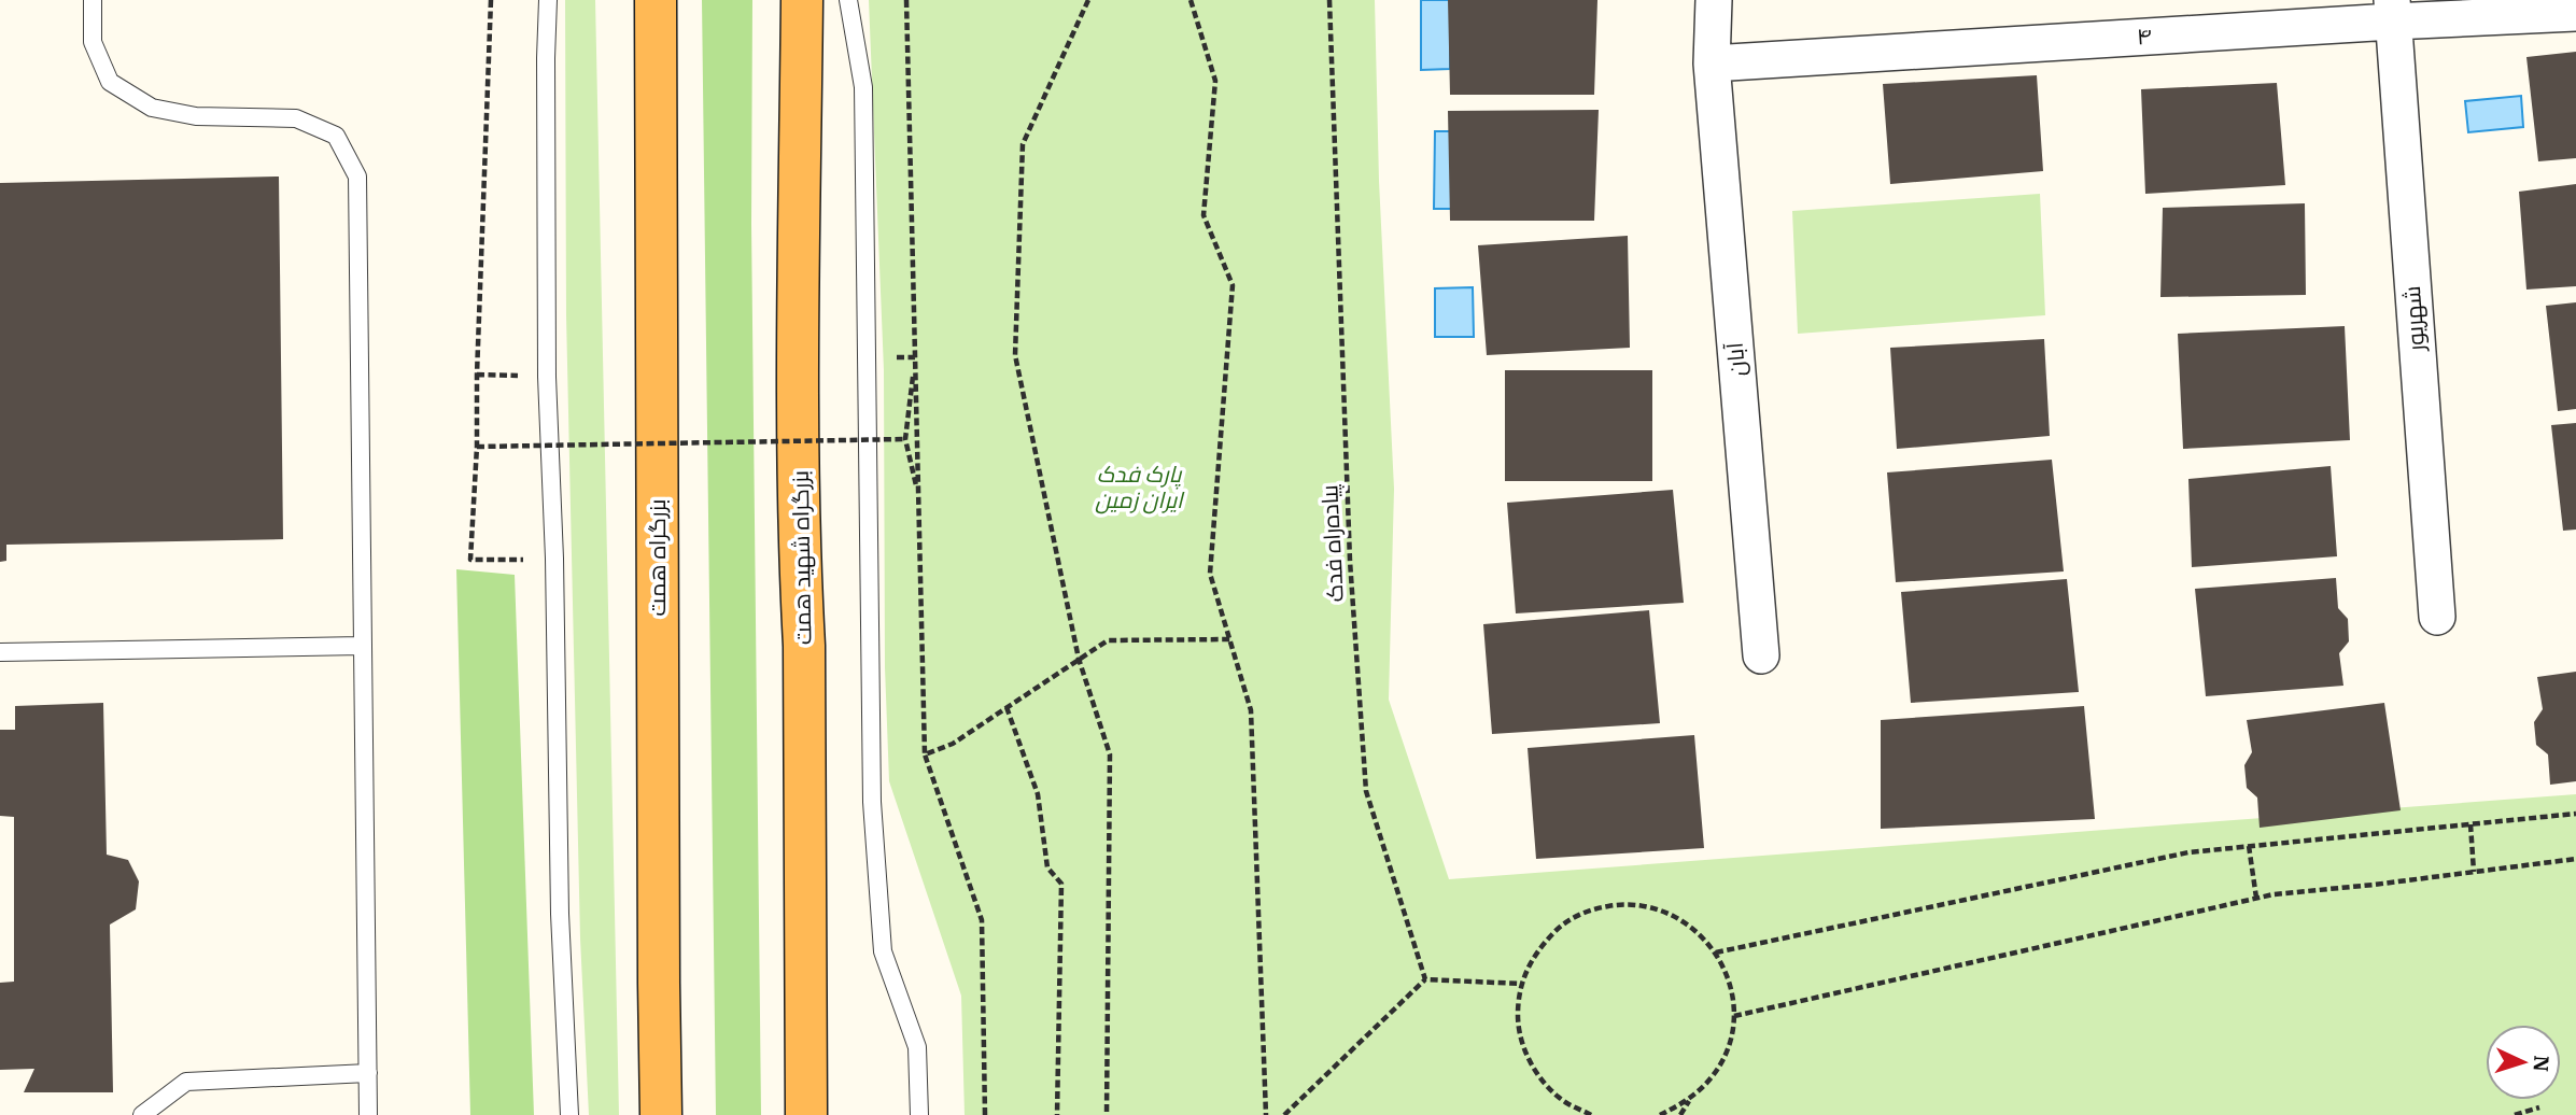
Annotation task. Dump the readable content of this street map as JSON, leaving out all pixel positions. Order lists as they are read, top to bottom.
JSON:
{
  "streets": {
    "highway": ["بزرگراه همت", "بزرگراه شهید همت"],
    "street": ["۴", "شهریور", "آبان"],
    "path": ["پیاده‌راه فدک"]
  },
  "crossings": [
    ["۴", "شهریور"],
    ["۴", "آبان"]
  ],
  "parks": ["پارک فدک ایران زمین"],
  "north": "right"
}
